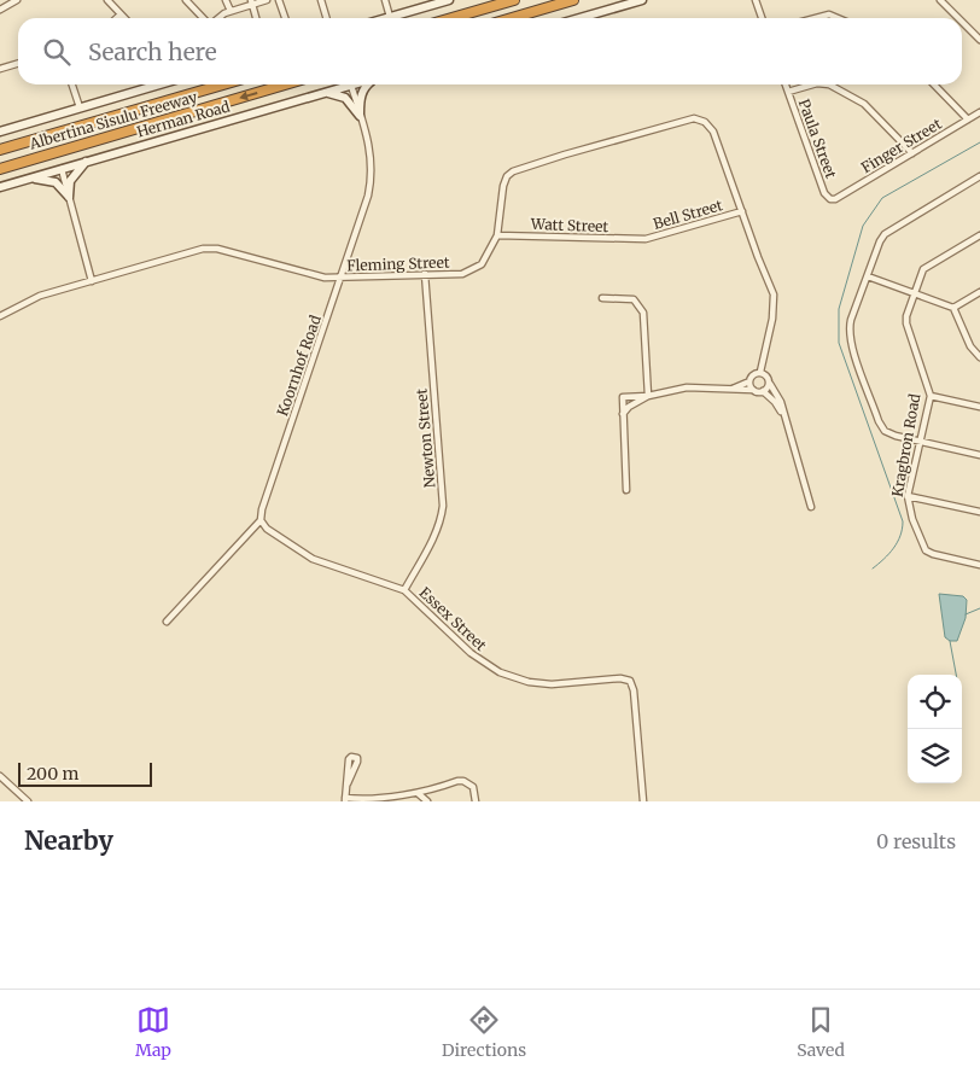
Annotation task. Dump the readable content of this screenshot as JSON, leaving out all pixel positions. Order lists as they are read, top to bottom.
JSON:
{
  "streets": {
    "highway": ["Albertina Sisulu Freeway"],
    "main road": ["Herman Road"],
    "street": [
      "Paula Street",
      "Finger Street",
      "Bell Street",
      "Watt Street",
      "Fleming Street",
      "Koornhof Road",
      "Newton Street",
      "Kragbron Road",
      "Essex Street"
    ]
  },
  "crossings": [
    ["Herman Road", "Koornhof Road"],
    ["Paula Street", "Finger Street"],
    ["Bell Street", "Watt Street"],
    ["Bell Street", "Fleming Street"],
    ["Watt Street", "Fleming Street"],
    ["Fleming Street", "Koornhof Road"],
    ["Fleming Street", "Newton Street"],
    ["Koornhof Road", "Essex Street"],
    ["Newton Street", "Essex Street"]
  ],
  "scale_bar": "200 m",
  "page": {
    "search": "Search here",
    "scale": "200 m",
    "heading": ["Nearby", "0 results"],
    "nav": ["Map", "Directions", "Saved"]
  }
}
